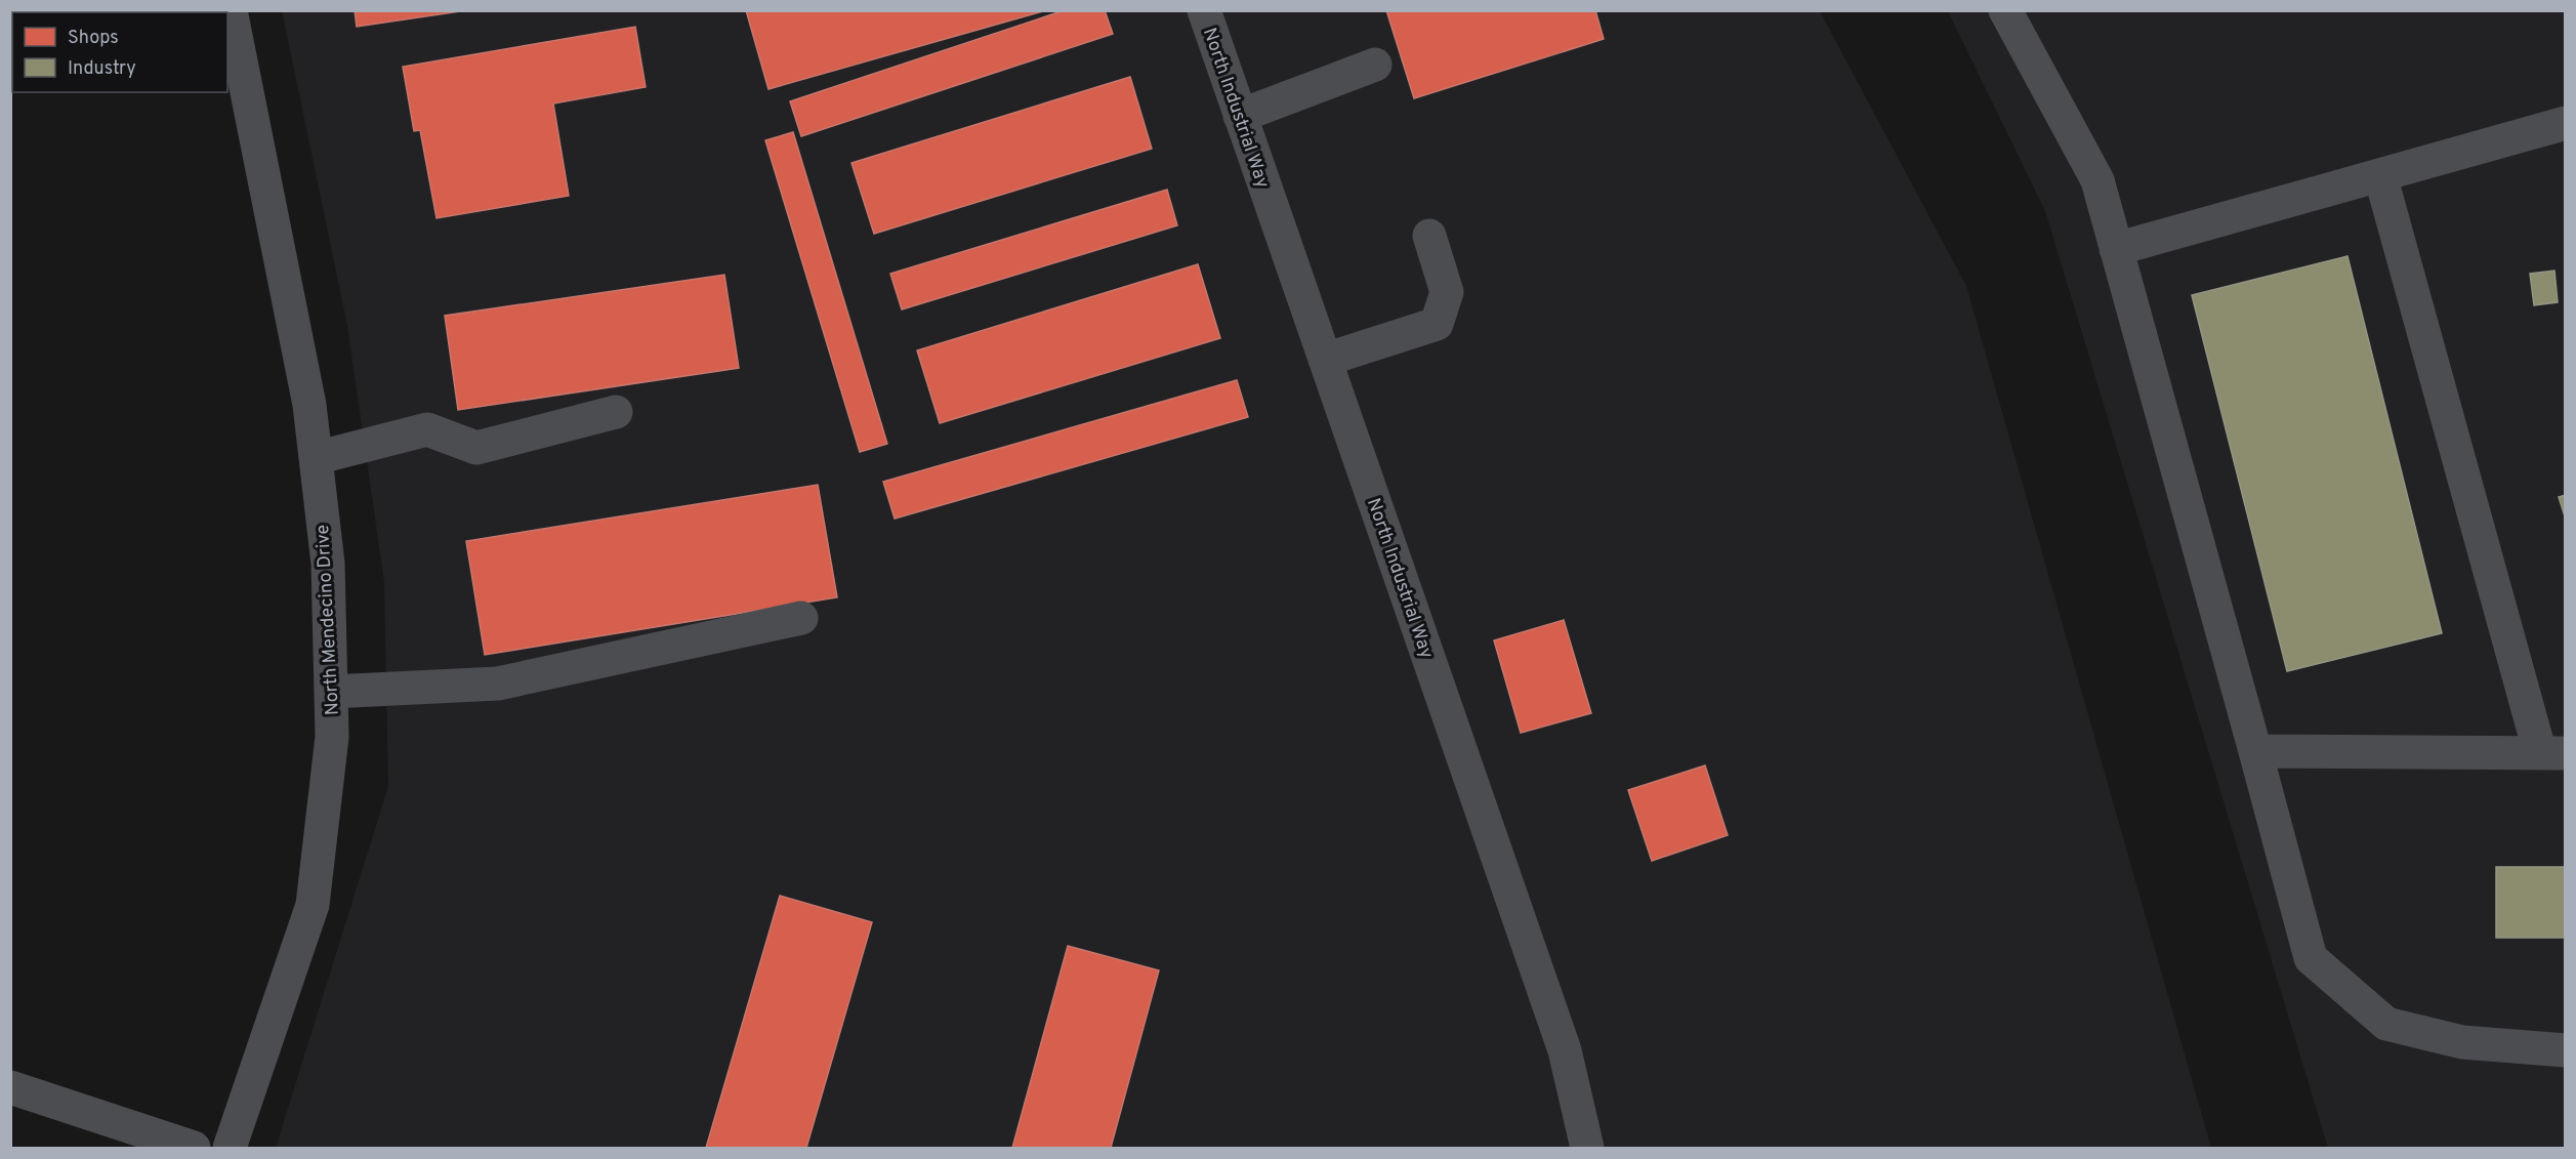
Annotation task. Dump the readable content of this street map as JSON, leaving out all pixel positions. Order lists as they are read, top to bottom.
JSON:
{
  "streets": {
    "street": ["North Industrial Way", "North Mendecino Drive"]
  },
  "legend": ["Shops", "Industry"]
}
